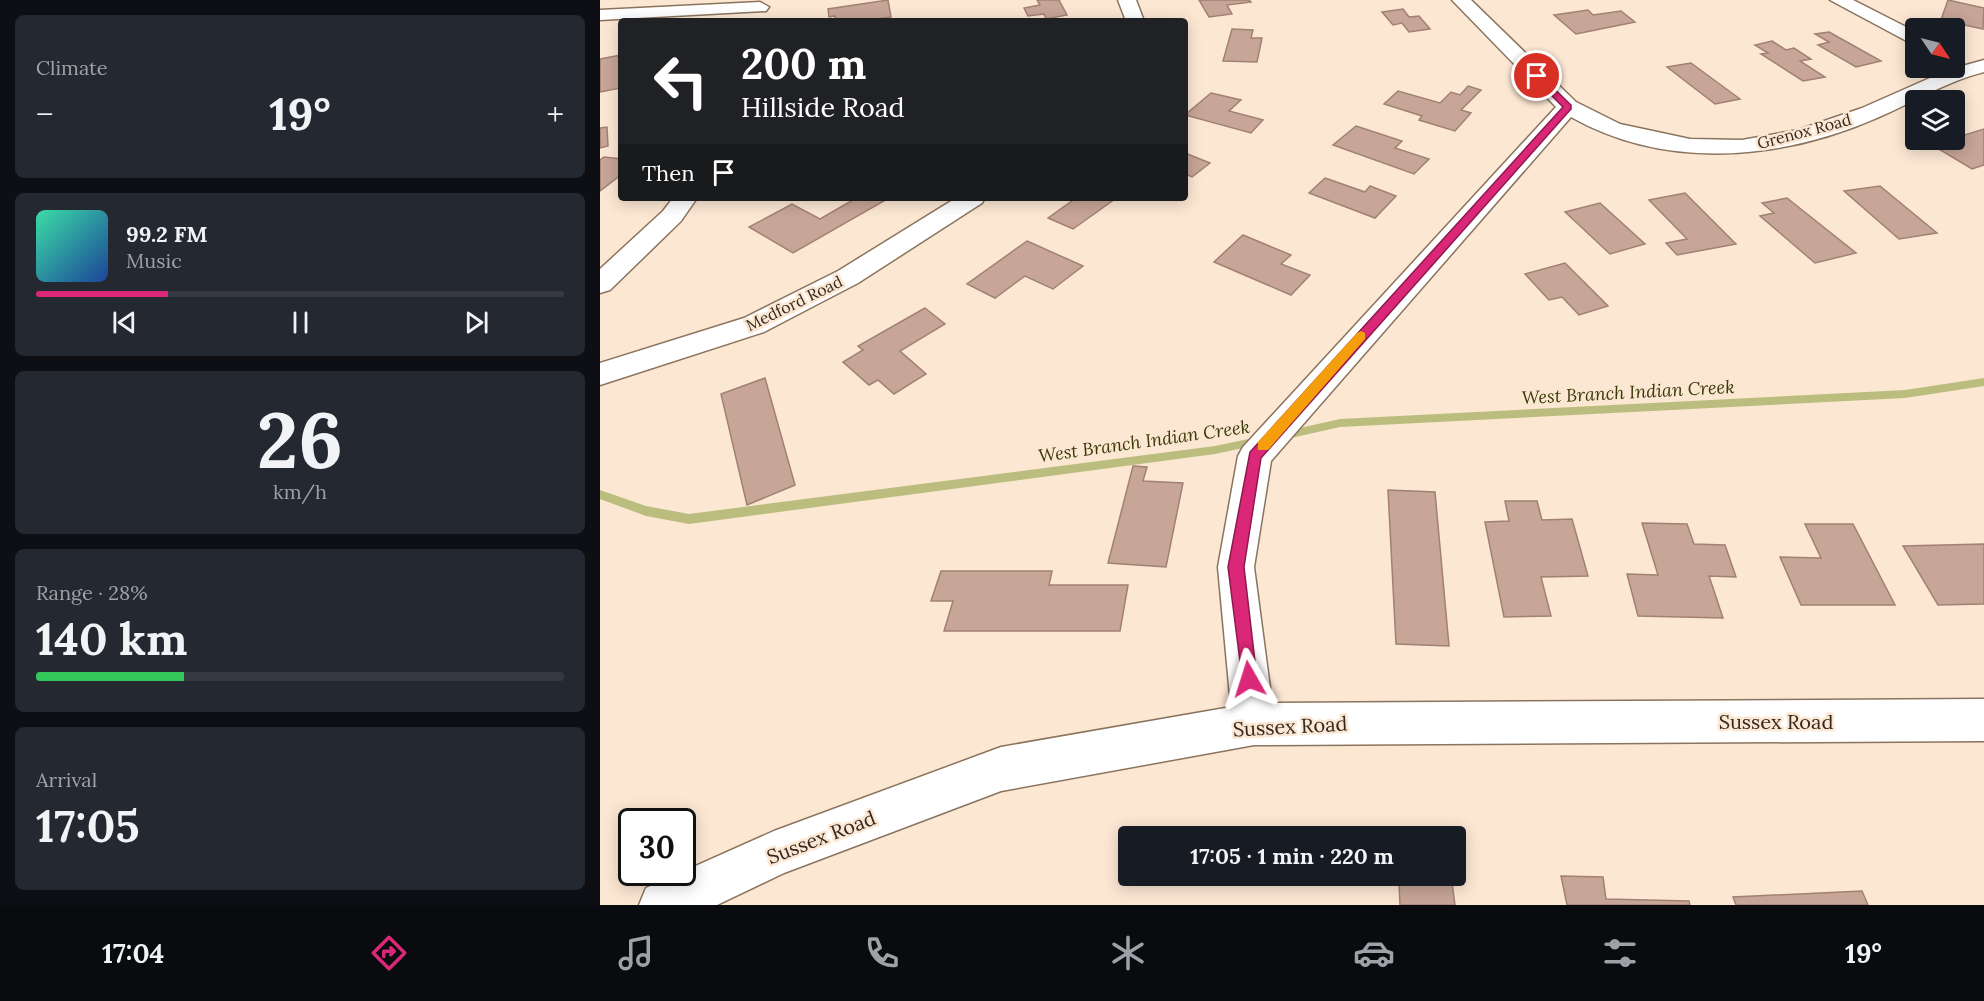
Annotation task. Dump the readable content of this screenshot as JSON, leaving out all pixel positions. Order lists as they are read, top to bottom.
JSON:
{
  "streets": {
    "street": ["Grenox Road", "Medford Road", "Sussex Road"]
  },
  "water": ["West Branch Indian Creek"],
  "north": "bottom right",
  "page": {
    "tile": [
      "Climate",
      ["26", "km/h"],
      ["Range · 28%", "140 km"],
      ["Arrival", "17:05"]
    ],
    "turn": ["200 m", "Hillside Road"],
    "heat": ["−", "19°", "+"],
    "then": "Then",
    "song": ["99.2 FM", "Music"],
    "limit": "30",
    "trip": "17:05 · 1 min · 220 m",
    "tabs": ["17:04", "19°"]
  }
}
